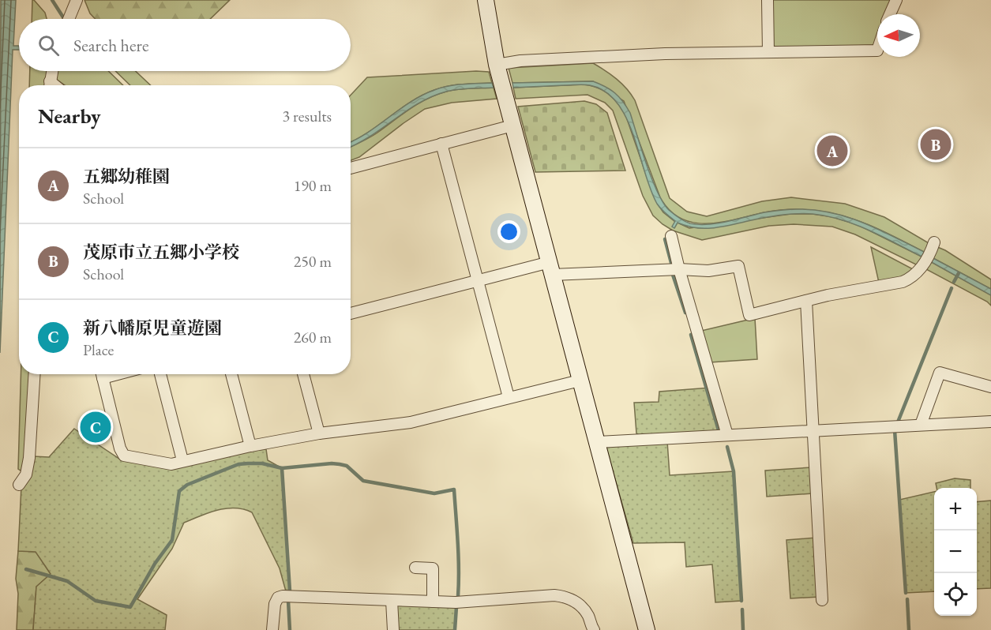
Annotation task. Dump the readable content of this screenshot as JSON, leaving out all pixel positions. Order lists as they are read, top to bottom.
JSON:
{
  "north": "left",
  "page": {
    "search": "Search here",
    "heading": ["Nearby", "3 results"],
    "pins": ["B", "A", "C"],
    "list": [
      {
        "mark": "A",
        "name": "五郷幼稚園",
        "note": "School",
        "value": "190 m"
      },
      {
        "mark": "B",
        "name": "茂原市立五郷小学校",
        "note": "School",
        "value": "250 m"
      },
      {
        "mark": "C",
        "name": "新八幡原児童遊園",
        "note": "Place",
        "value": "260 m"
      }
    ],
    "map_buttons": ["+", "−"]
  }
}
